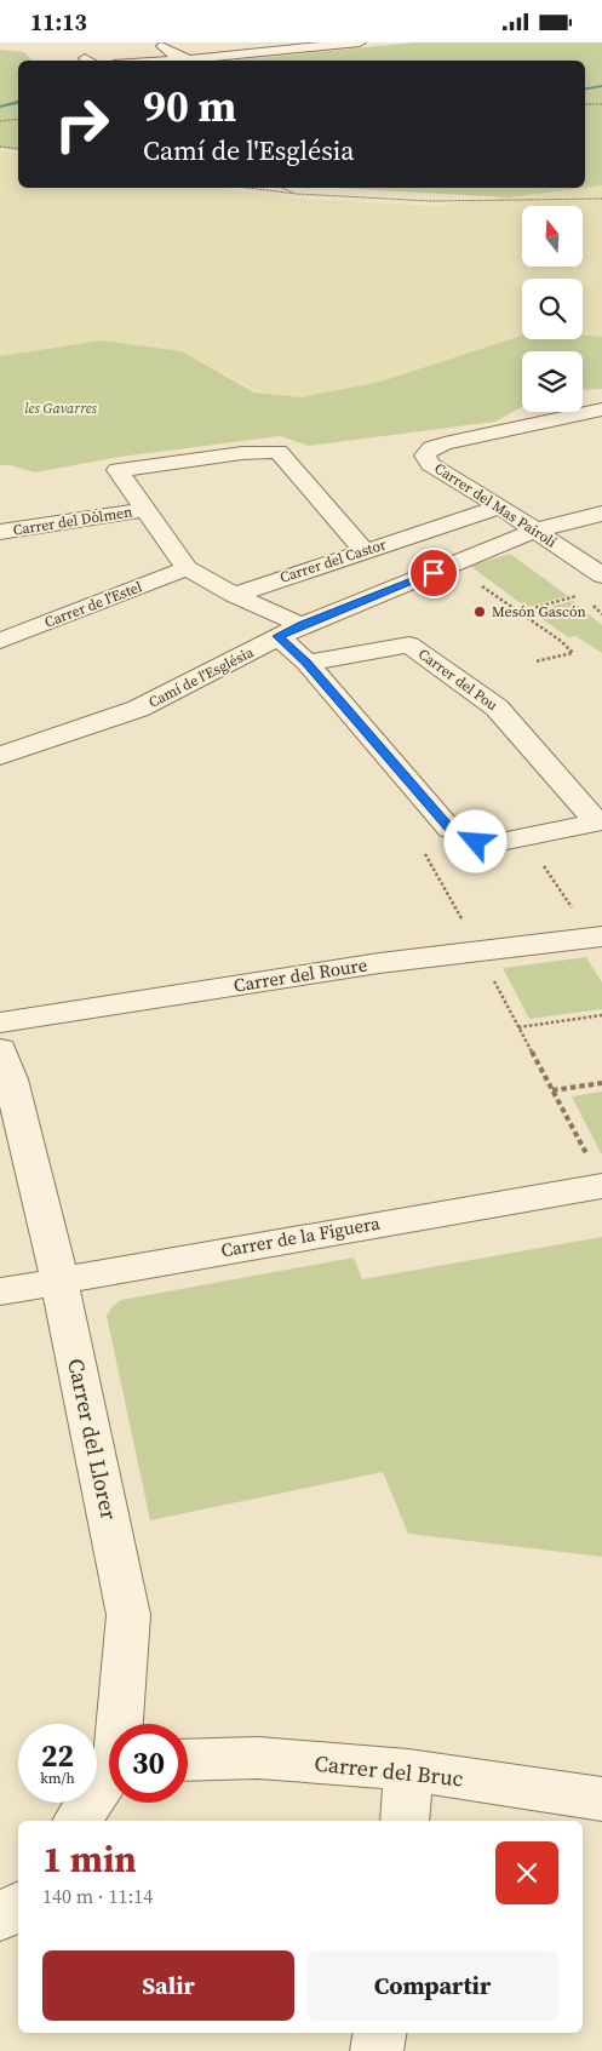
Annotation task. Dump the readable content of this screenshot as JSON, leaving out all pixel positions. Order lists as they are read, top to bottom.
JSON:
{
  "streets": {
    "street": [
      "Carrer del Mas Pairolí",
      "Carrer del Dòlmen",
      "Carrer del Castor",
      "Carrer de l'Estel",
      "Camí de l'Església",
      "Carrer del Pou",
      "Carrer del Roure",
      "Carrer de la Figuera",
      "Carrer del Llorer",
      "Carrer del Bruc"
    ]
  },
  "crossings": [
    ["Carrer del Mas Pairolí", "Carrer del Castor"],
    ["Carrer del Mas Pairolí", "Camí de l'Església"],
    ["Carrer de la Figuera", "Carrer del Llorer"]
  ],
  "parks": ["les Gavarres"],
  "places": ["Mesón Gascón"],
  "north": "top",
  "page": {
    "status": "11:13",
    "turn": ["90 m", "Camí de l'Església"],
    "speed": "22 km/h",
    "limit": "30",
    "heading": ["1 min", "140 m · 11:14"],
    "buttons": ["Salir", "Compartir"]
  }
}
